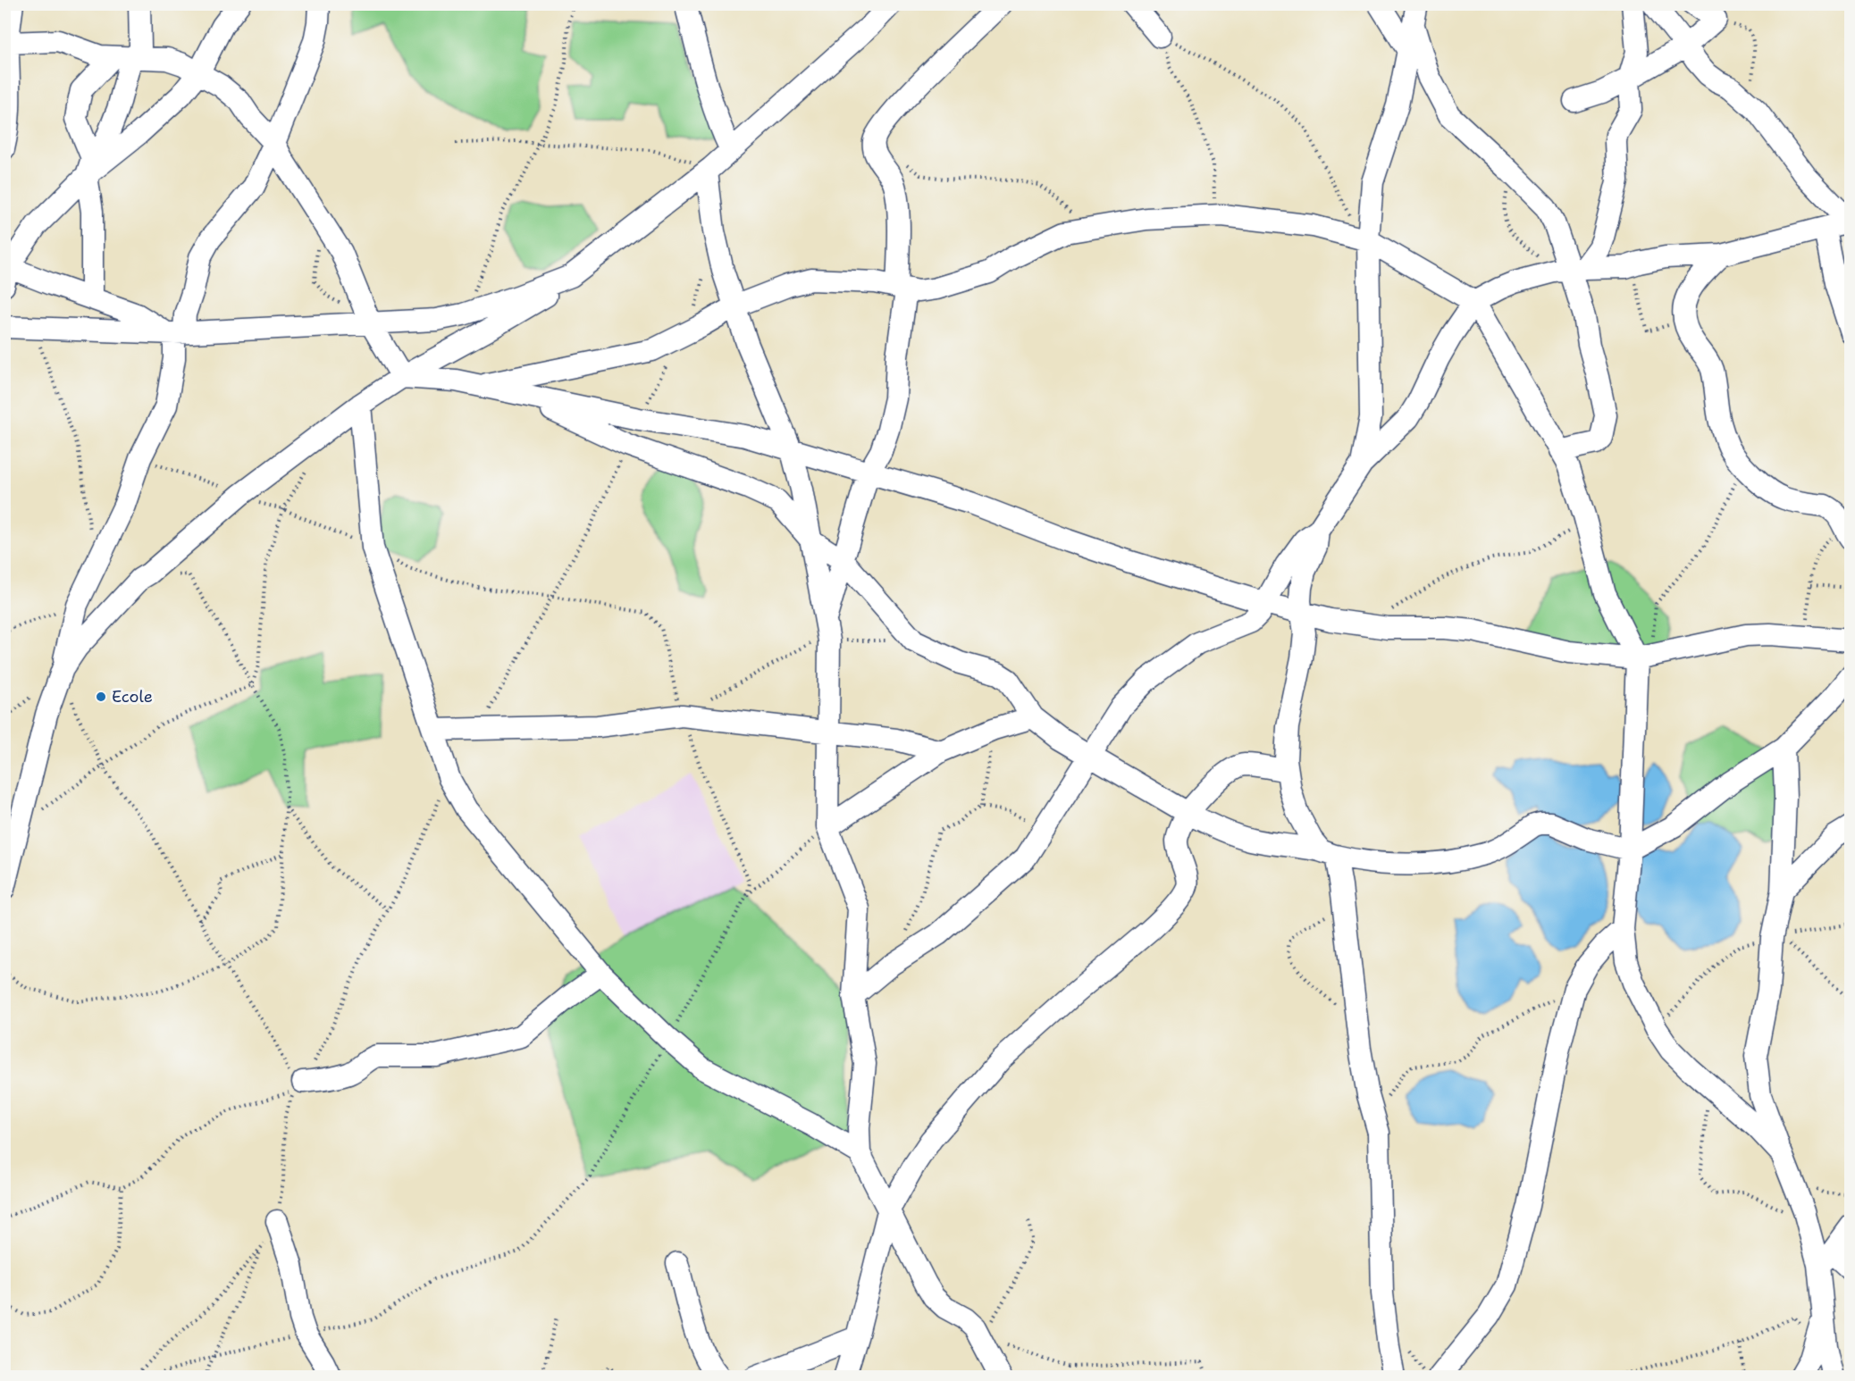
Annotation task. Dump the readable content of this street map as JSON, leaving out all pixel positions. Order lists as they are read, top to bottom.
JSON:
{
  "places": ["Ecole"]
}
